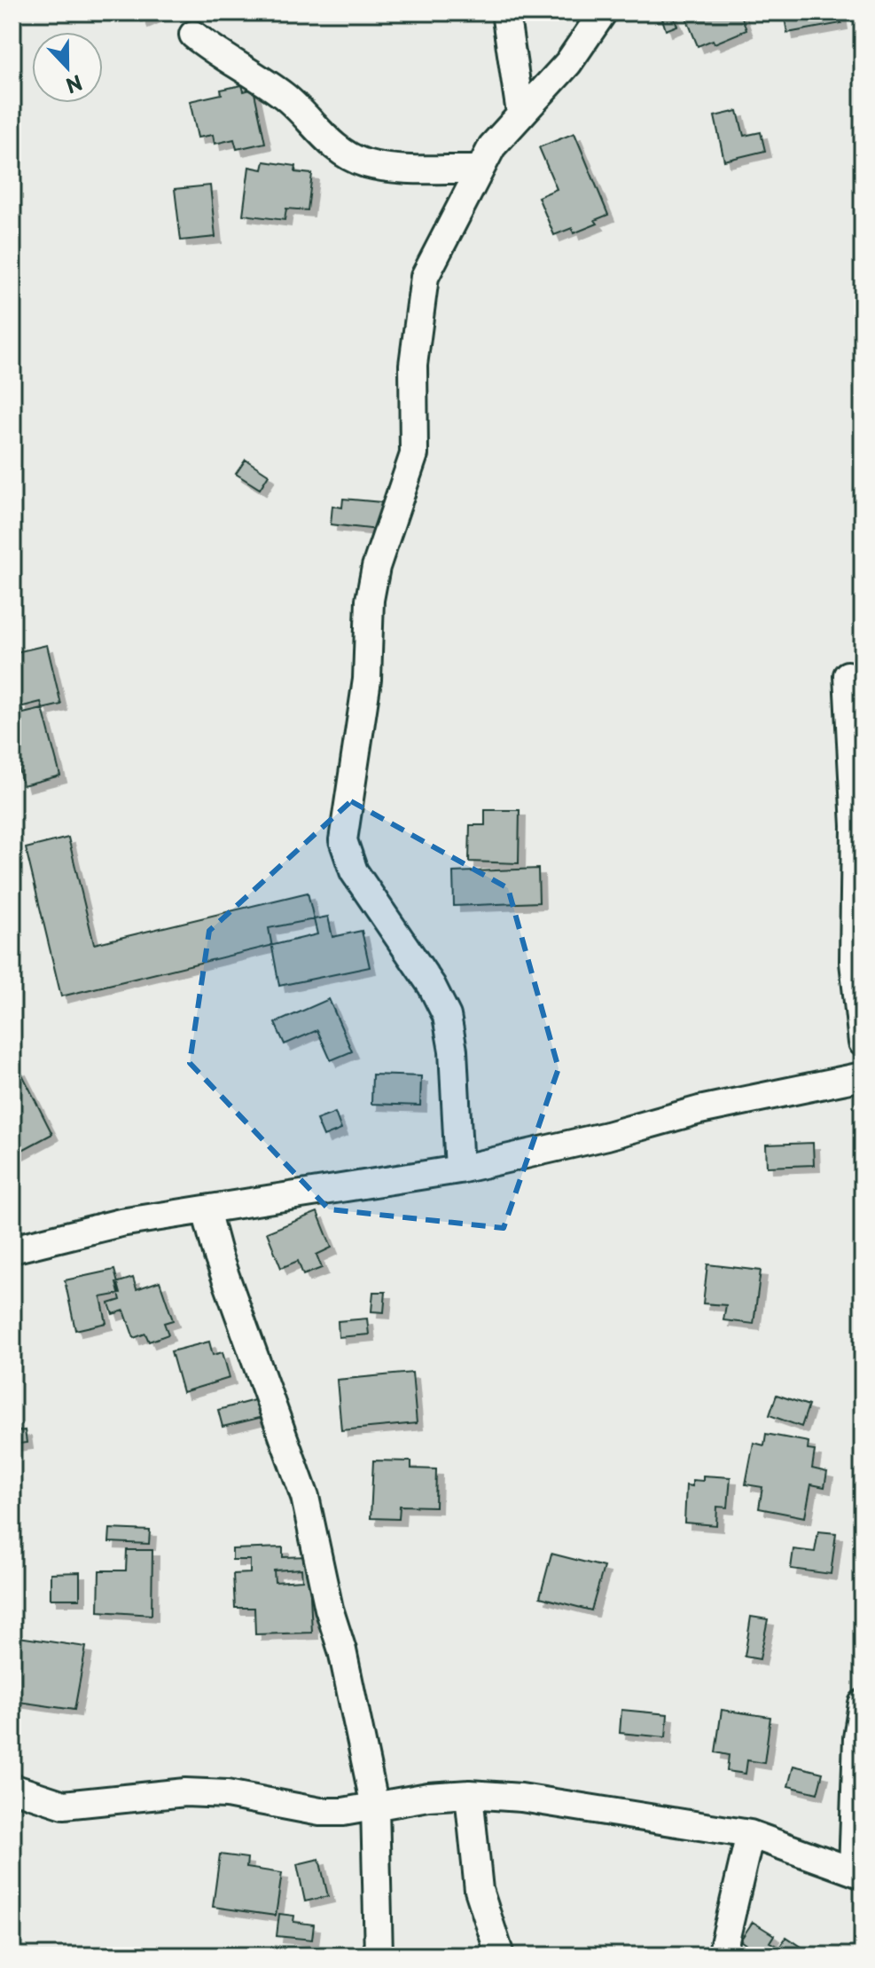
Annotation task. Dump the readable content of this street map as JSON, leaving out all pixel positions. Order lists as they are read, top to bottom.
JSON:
{
  "north": "bottom"
}
